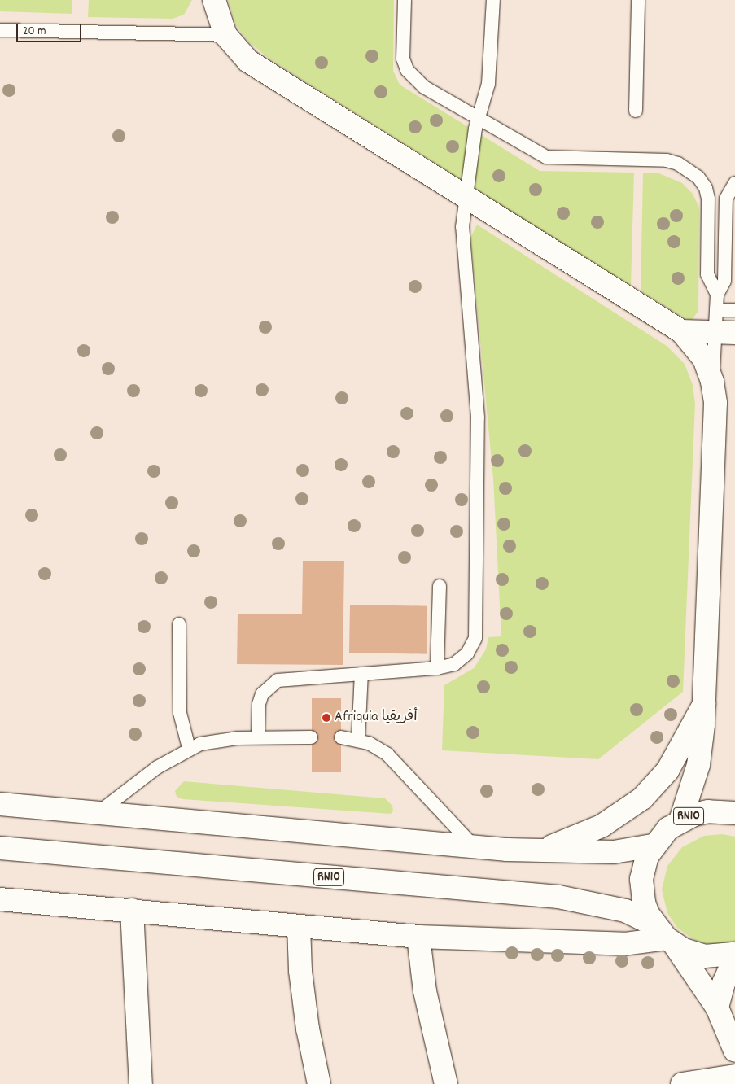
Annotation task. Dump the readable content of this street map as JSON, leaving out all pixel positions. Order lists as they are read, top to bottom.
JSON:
{
  "streets": {
    "main road": ["RN10"]
  },
  "places": ["Afriquia أفريقيا"],
  "scale_bar": "20 m"
}
